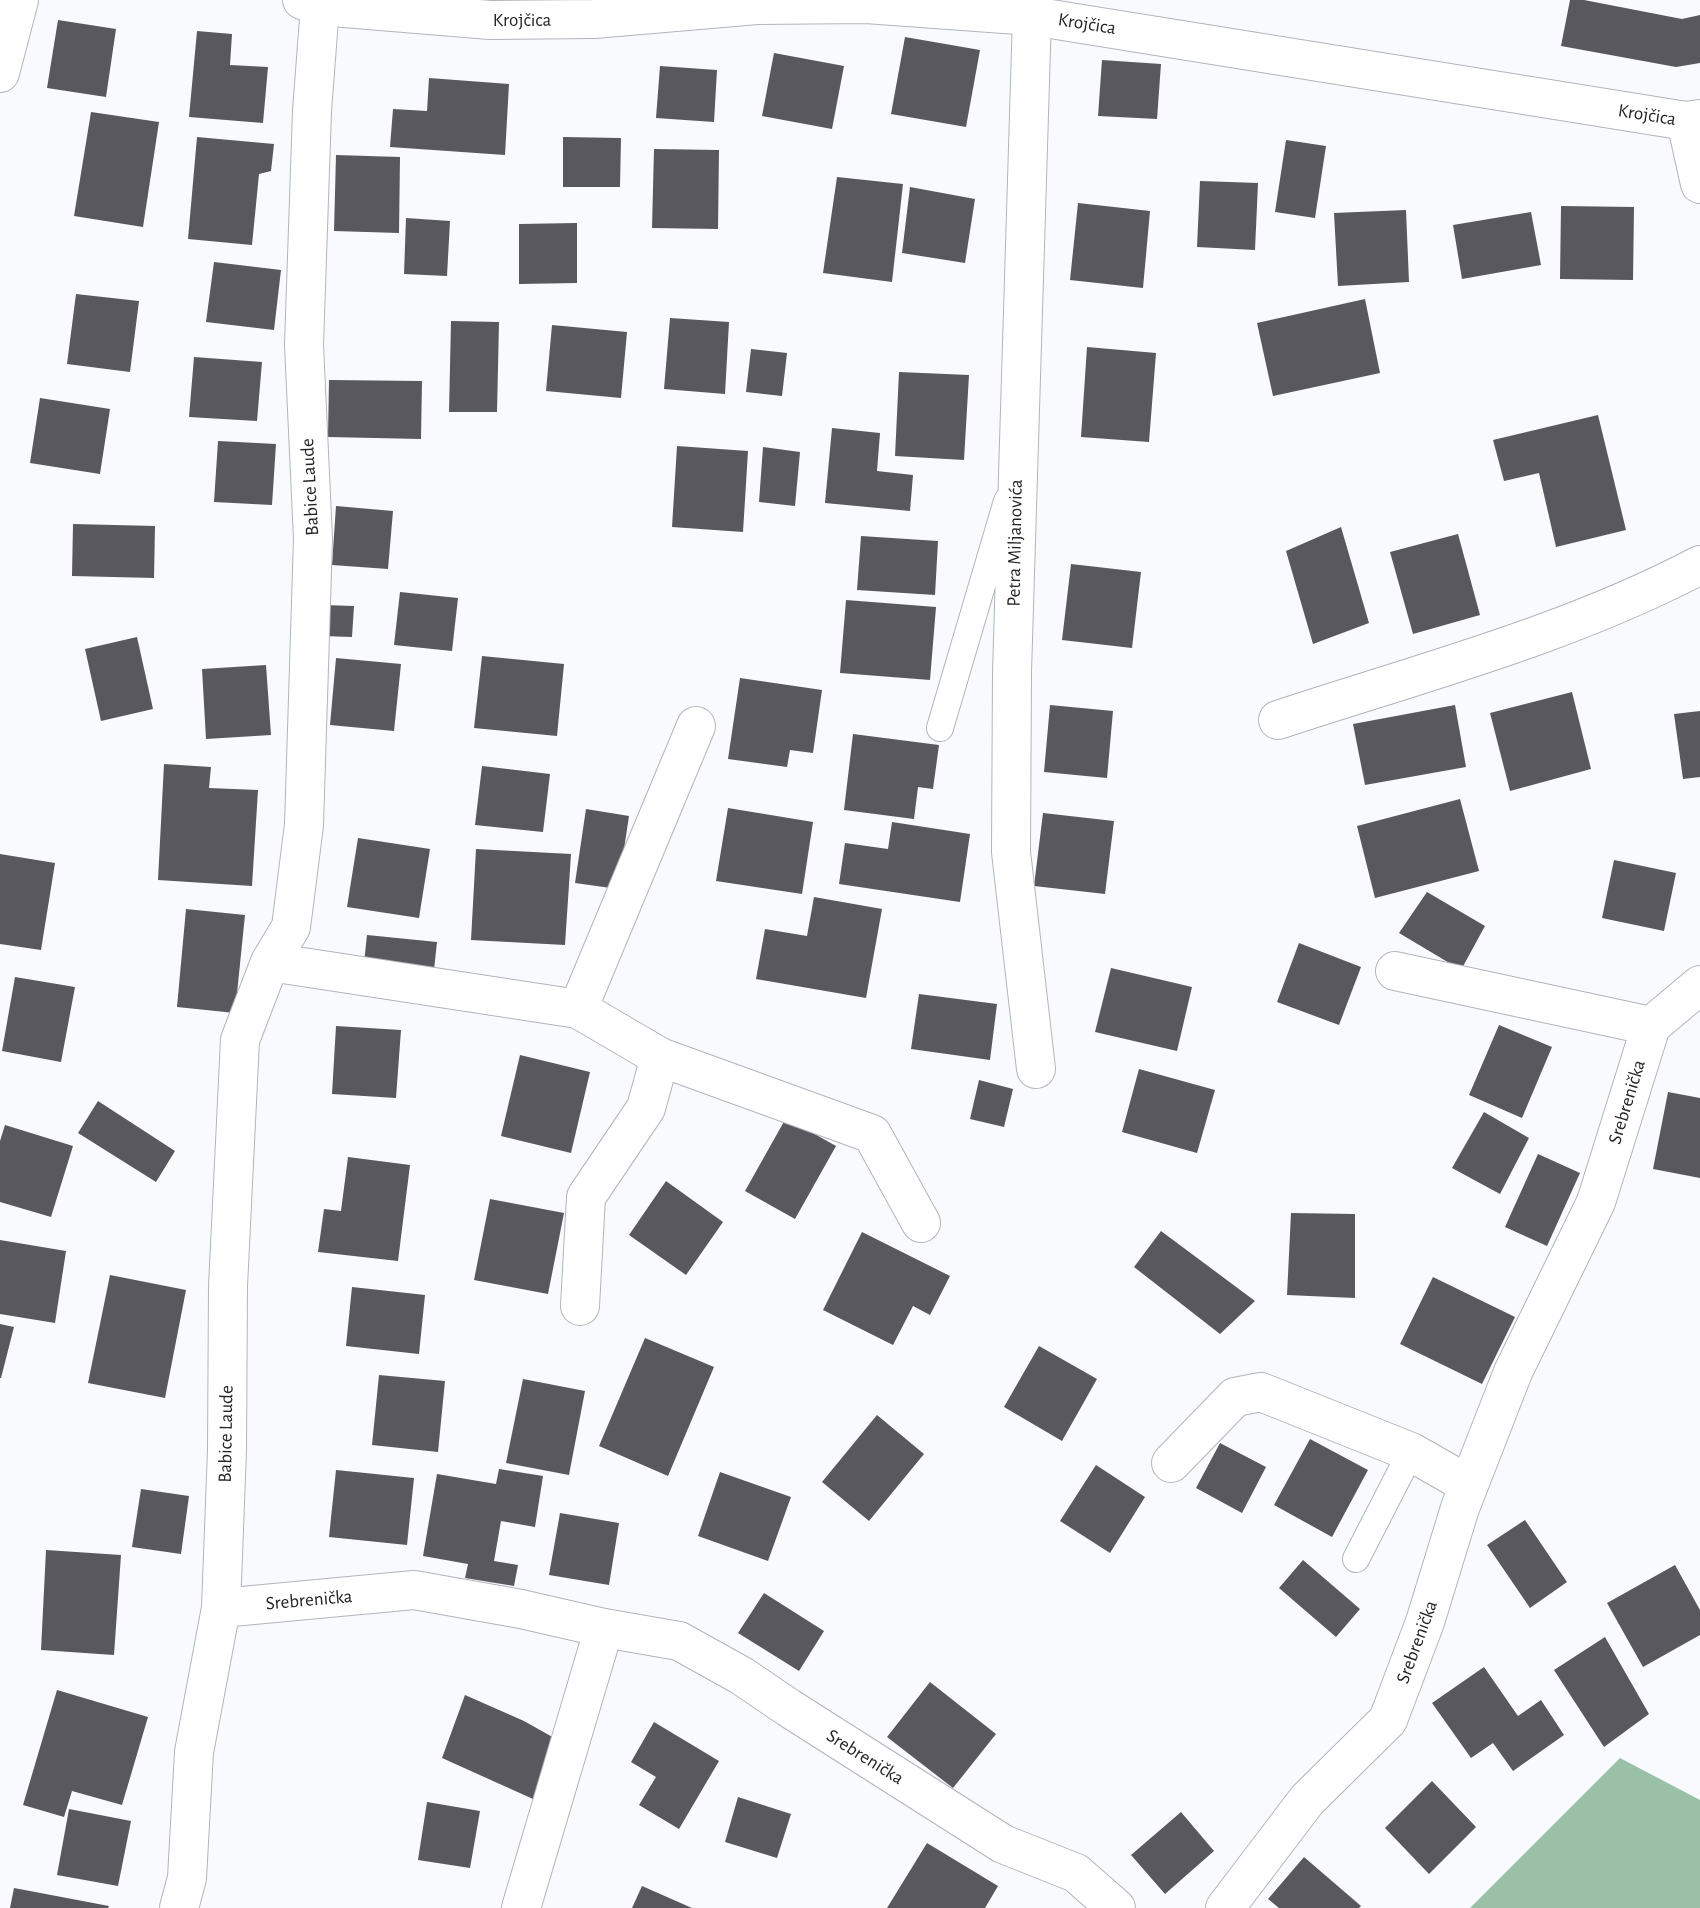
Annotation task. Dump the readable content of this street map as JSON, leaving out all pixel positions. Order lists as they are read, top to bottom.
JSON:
{
  "streets": {
    "street": [
      "Krojčica",
      "Babice Laude",
      "Petra Miljanovića",
      "Srebrenička"
    ]
  },
  "crossings": [
    ["Krojčica", "Babice Laude"],
    ["Krojčica", "Petra Miljanovića"],
    ["Babice Laude", "Srebrenička"]
  ]
}
